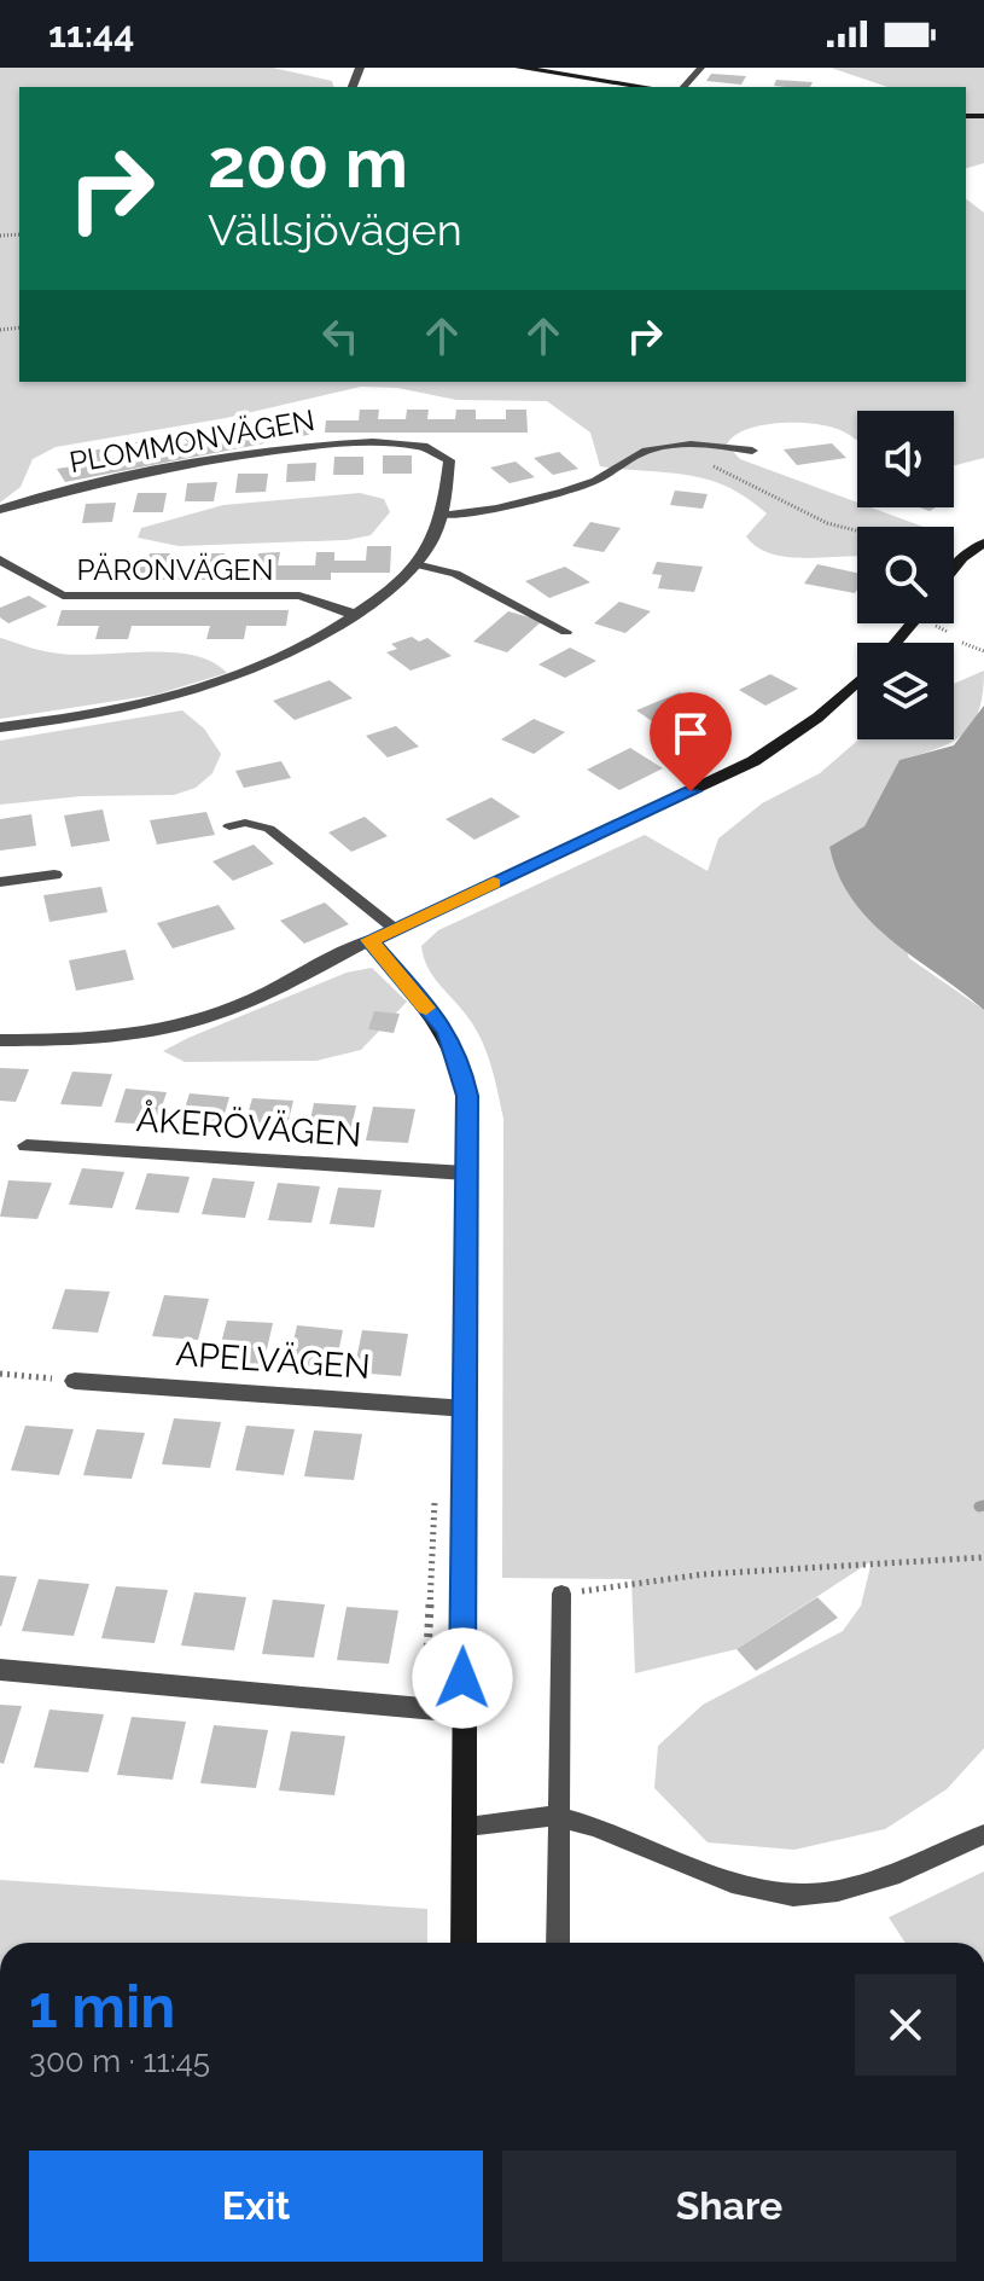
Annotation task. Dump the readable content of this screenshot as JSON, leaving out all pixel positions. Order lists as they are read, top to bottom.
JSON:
{
  "streets": {
    "street": [
      "PLOMMONVÄGEN",
      "PÄRONVÄGEN",
      "ÅKERÖVÄGEN",
      "APELVÄGEN"
    ]
  },
  "crossings": [
    ["PLOMMONVÄGEN", "PÄRONVÄGEN"]
  ],
  "page": {
    "status": "11:44",
    "turn": ["200 m", "Vällsjövägen"],
    "heading": ["1 min", "300 m · 11:45"],
    "buttons": ["Exit", "Share"]
  }
}
